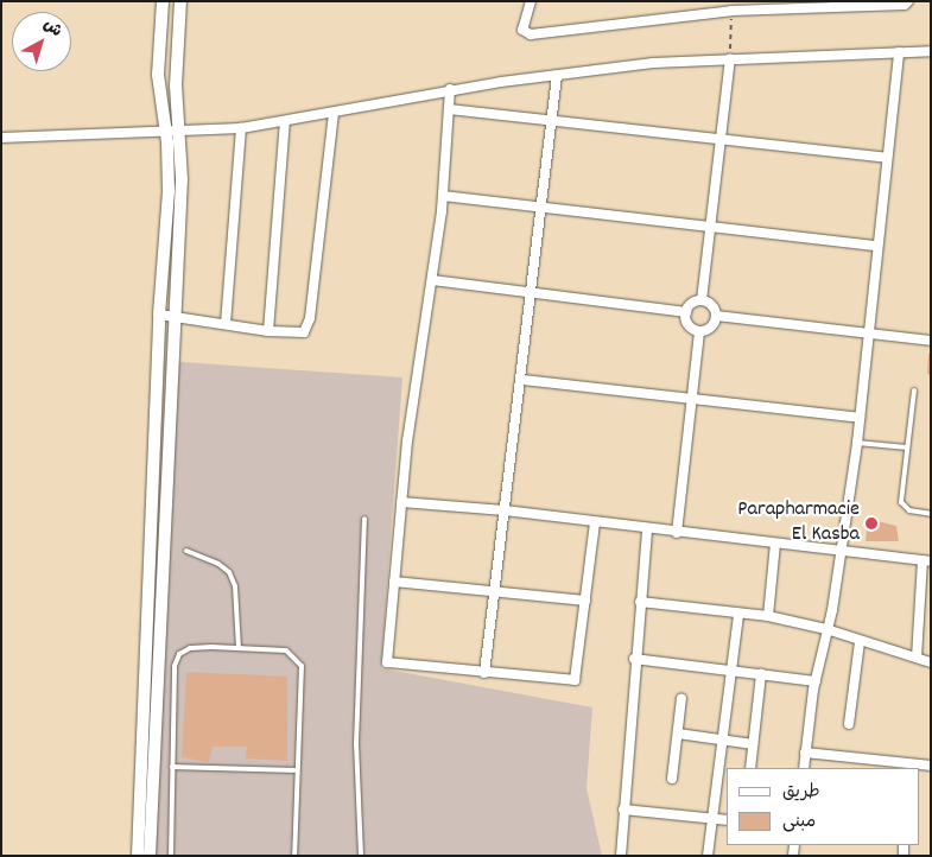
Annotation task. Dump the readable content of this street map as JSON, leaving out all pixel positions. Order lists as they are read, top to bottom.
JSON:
{
  "places": ["Parapharmacie El Kasba"],
  "legend": ["طريق", "مبنى"],
  "north": "top right"
}
